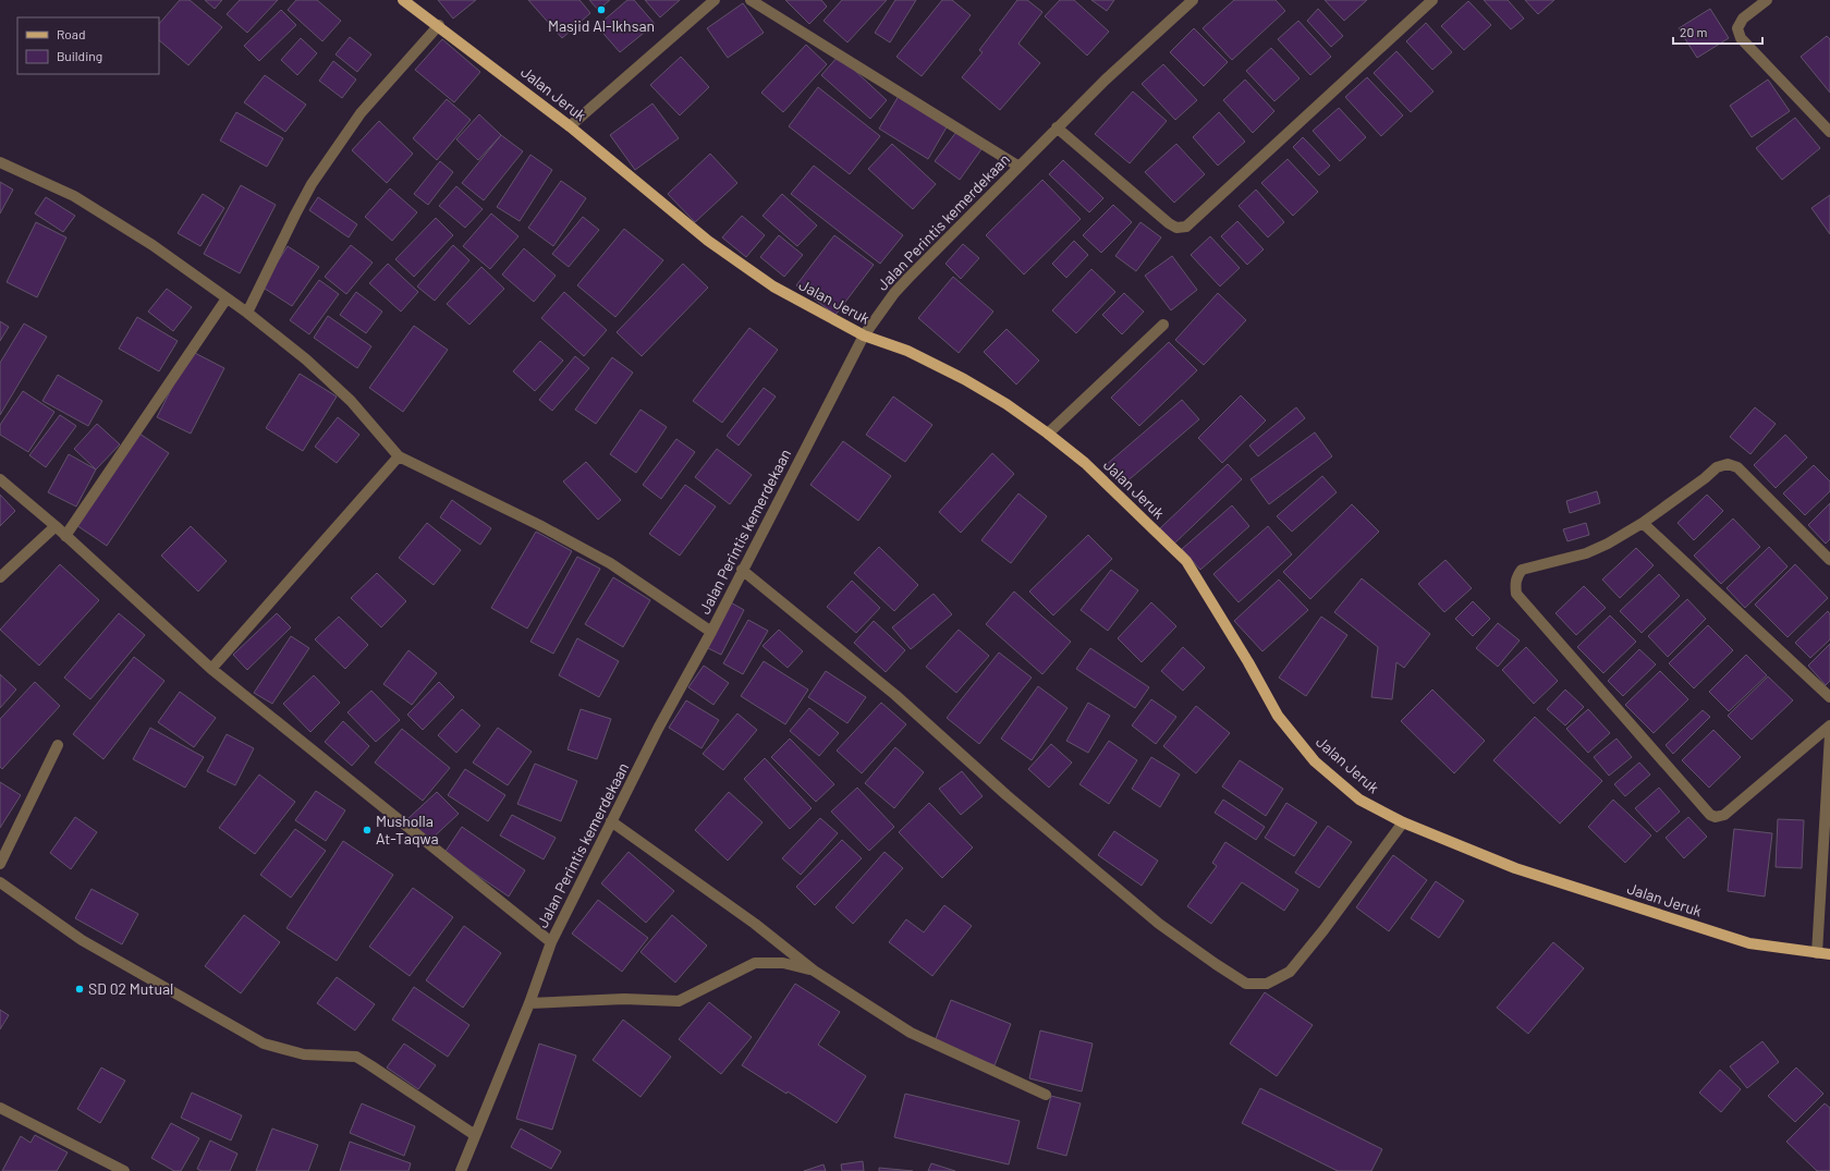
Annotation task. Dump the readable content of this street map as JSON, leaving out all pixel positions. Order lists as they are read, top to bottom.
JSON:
{
  "streets": {
    "main road": ["Jalan Jeruk"],
    "street": ["Jalan Perintis kemerdekaan"]
  },
  "crossings": [
    ["Jalan Jeruk", "Jalan Perintis kemerdekaan"]
  ],
  "places": ["Masjid Al-Ikhsan", "Musholla At-Taqwa", "SD 02 Mutual"],
  "legend": ["Road", "Building"],
  "scale_bar": "20 m"
}
